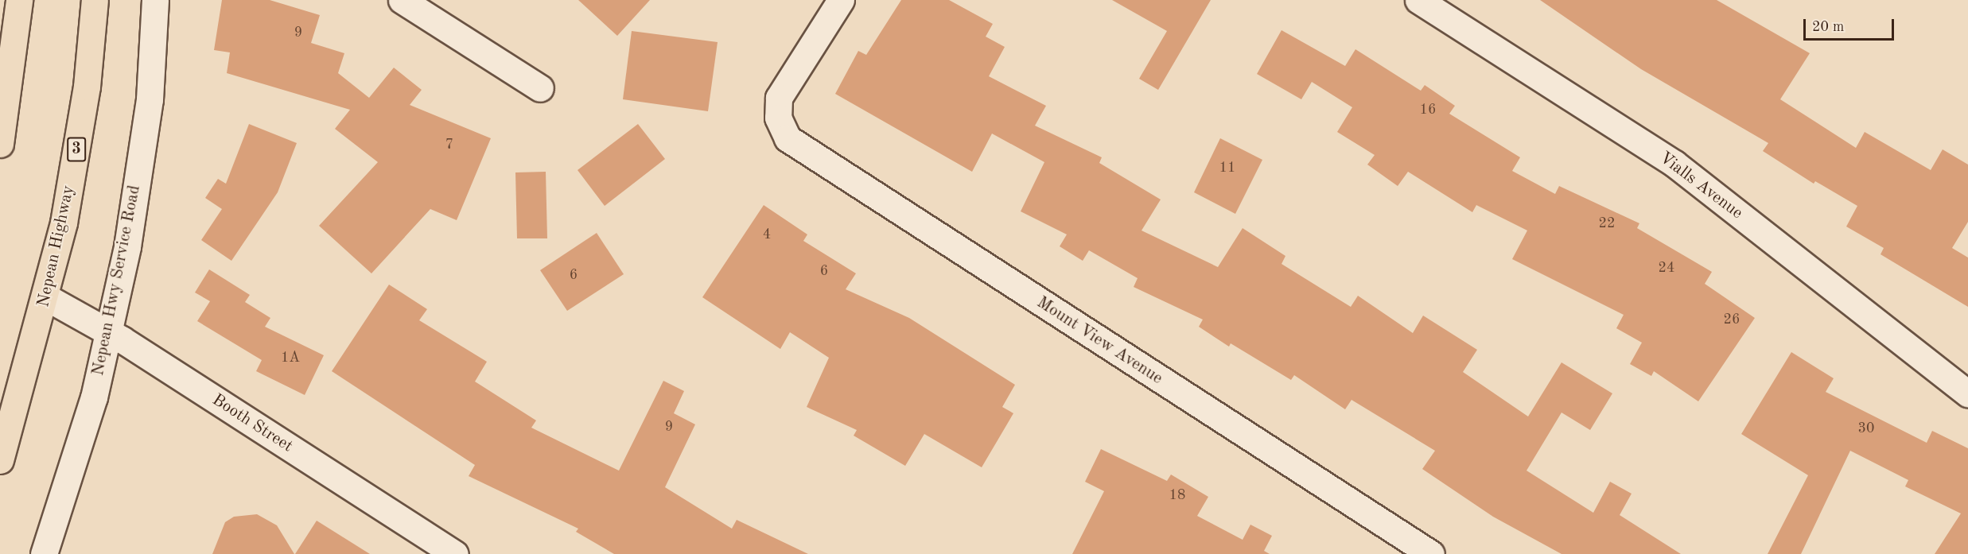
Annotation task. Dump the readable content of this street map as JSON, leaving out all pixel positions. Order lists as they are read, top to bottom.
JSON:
{
  "streets": {
    "highway": ["3", "Nepean Highway"],
    "street": [
      "Vialls Avenue",
      "Nepean Hwy Service Road",
      "Mount View Avenue",
      "Booth Street"
    ]
  },
  "crossings": [
    ["Nepean Highway", "Booth Street"],
    ["Nepean Hwy Service Road", "Booth Street"]
  ],
  "house_numbers": [
    "9",
    "16",
    "7",
    "11",
    "22",
    "4",
    "24",
    "6",
    "6",
    "26",
    "1A",
    "9",
    "30",
    "18"
  ],
  "scale_bar": "20 m"
}
